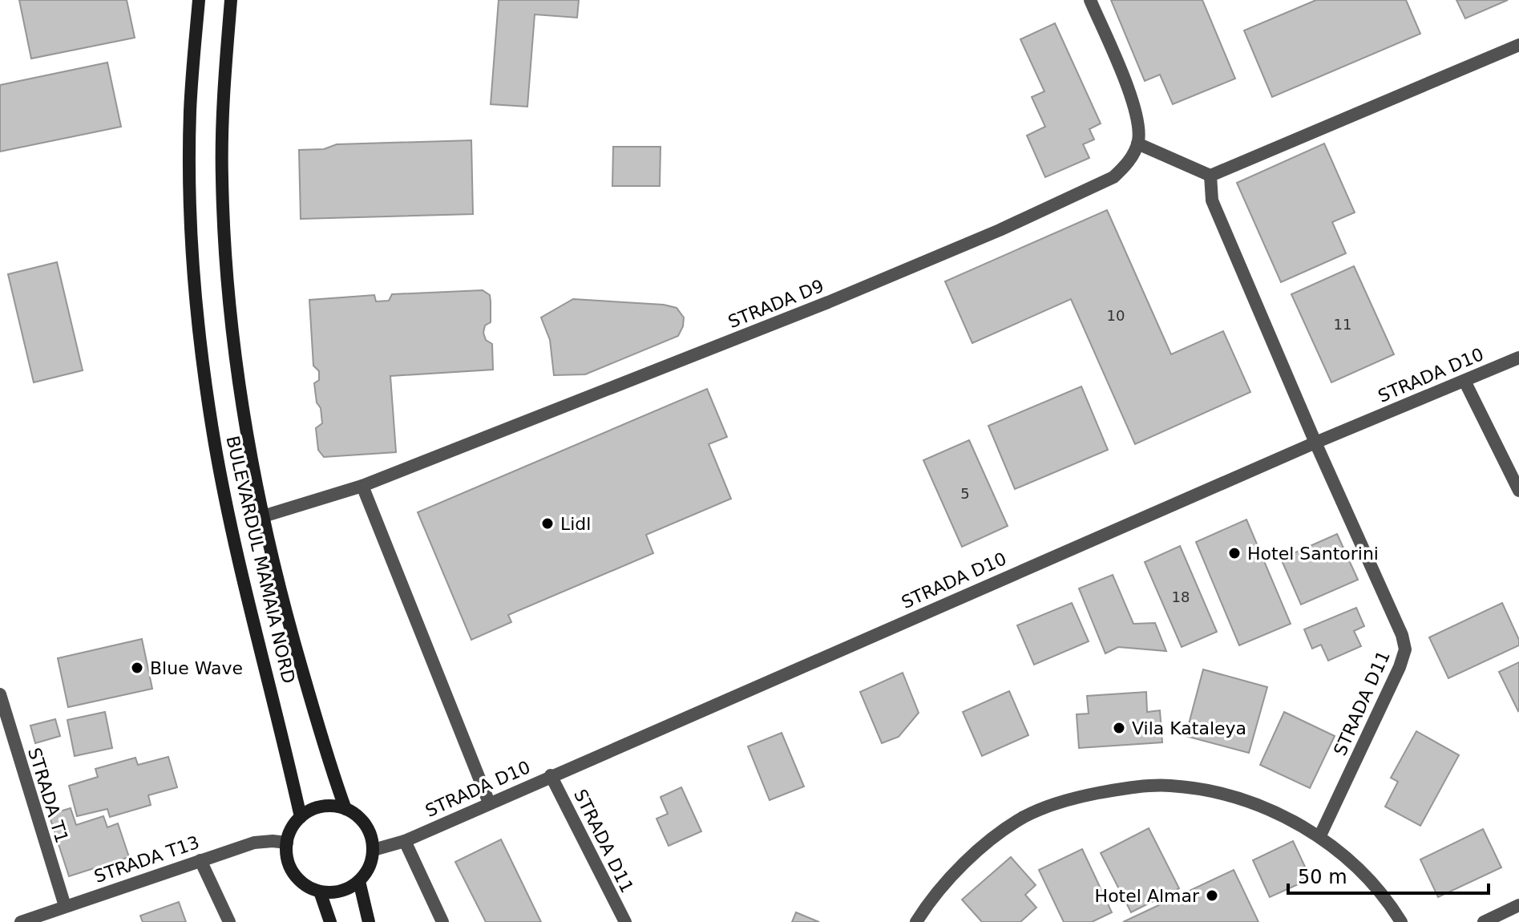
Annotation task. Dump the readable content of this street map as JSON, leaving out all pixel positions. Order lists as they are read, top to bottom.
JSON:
{
  "streets": {
    "main road": ["BULEVARDUL MAMAIA NORD"],
    "street": [
      "STRADA D9",
      "STRADA D10",
      "STRADA D11",
      "STRADA T1",
      "STRADA T13"
    ]
  },
  "crossings": [
    ["STRADA D9", "BULEVARDUL MAMAIA NORD"],
    ["STRADA D10", "BULEVARDUL MAMAIA NORD"],
    ["STRADA D10", "STRADA D11"],
    ["STRADA D10", "STRADA T13"],
    ["BULEVARDUL MAMAIA NORD", "STRADA T13"],
    ["STRADA T1", "STRADA T13"]
  ],
  "places": [
    "Lidl",
    "Hotel Santorini",
    "Blue Wave",
    "Vila Kataleya",
    "Hotel Almar"
  ],
  "house_numbers": [
    "10",
    "11",
    "5",
    "18"
  ],
  "scale_bar": "50 m"
}
